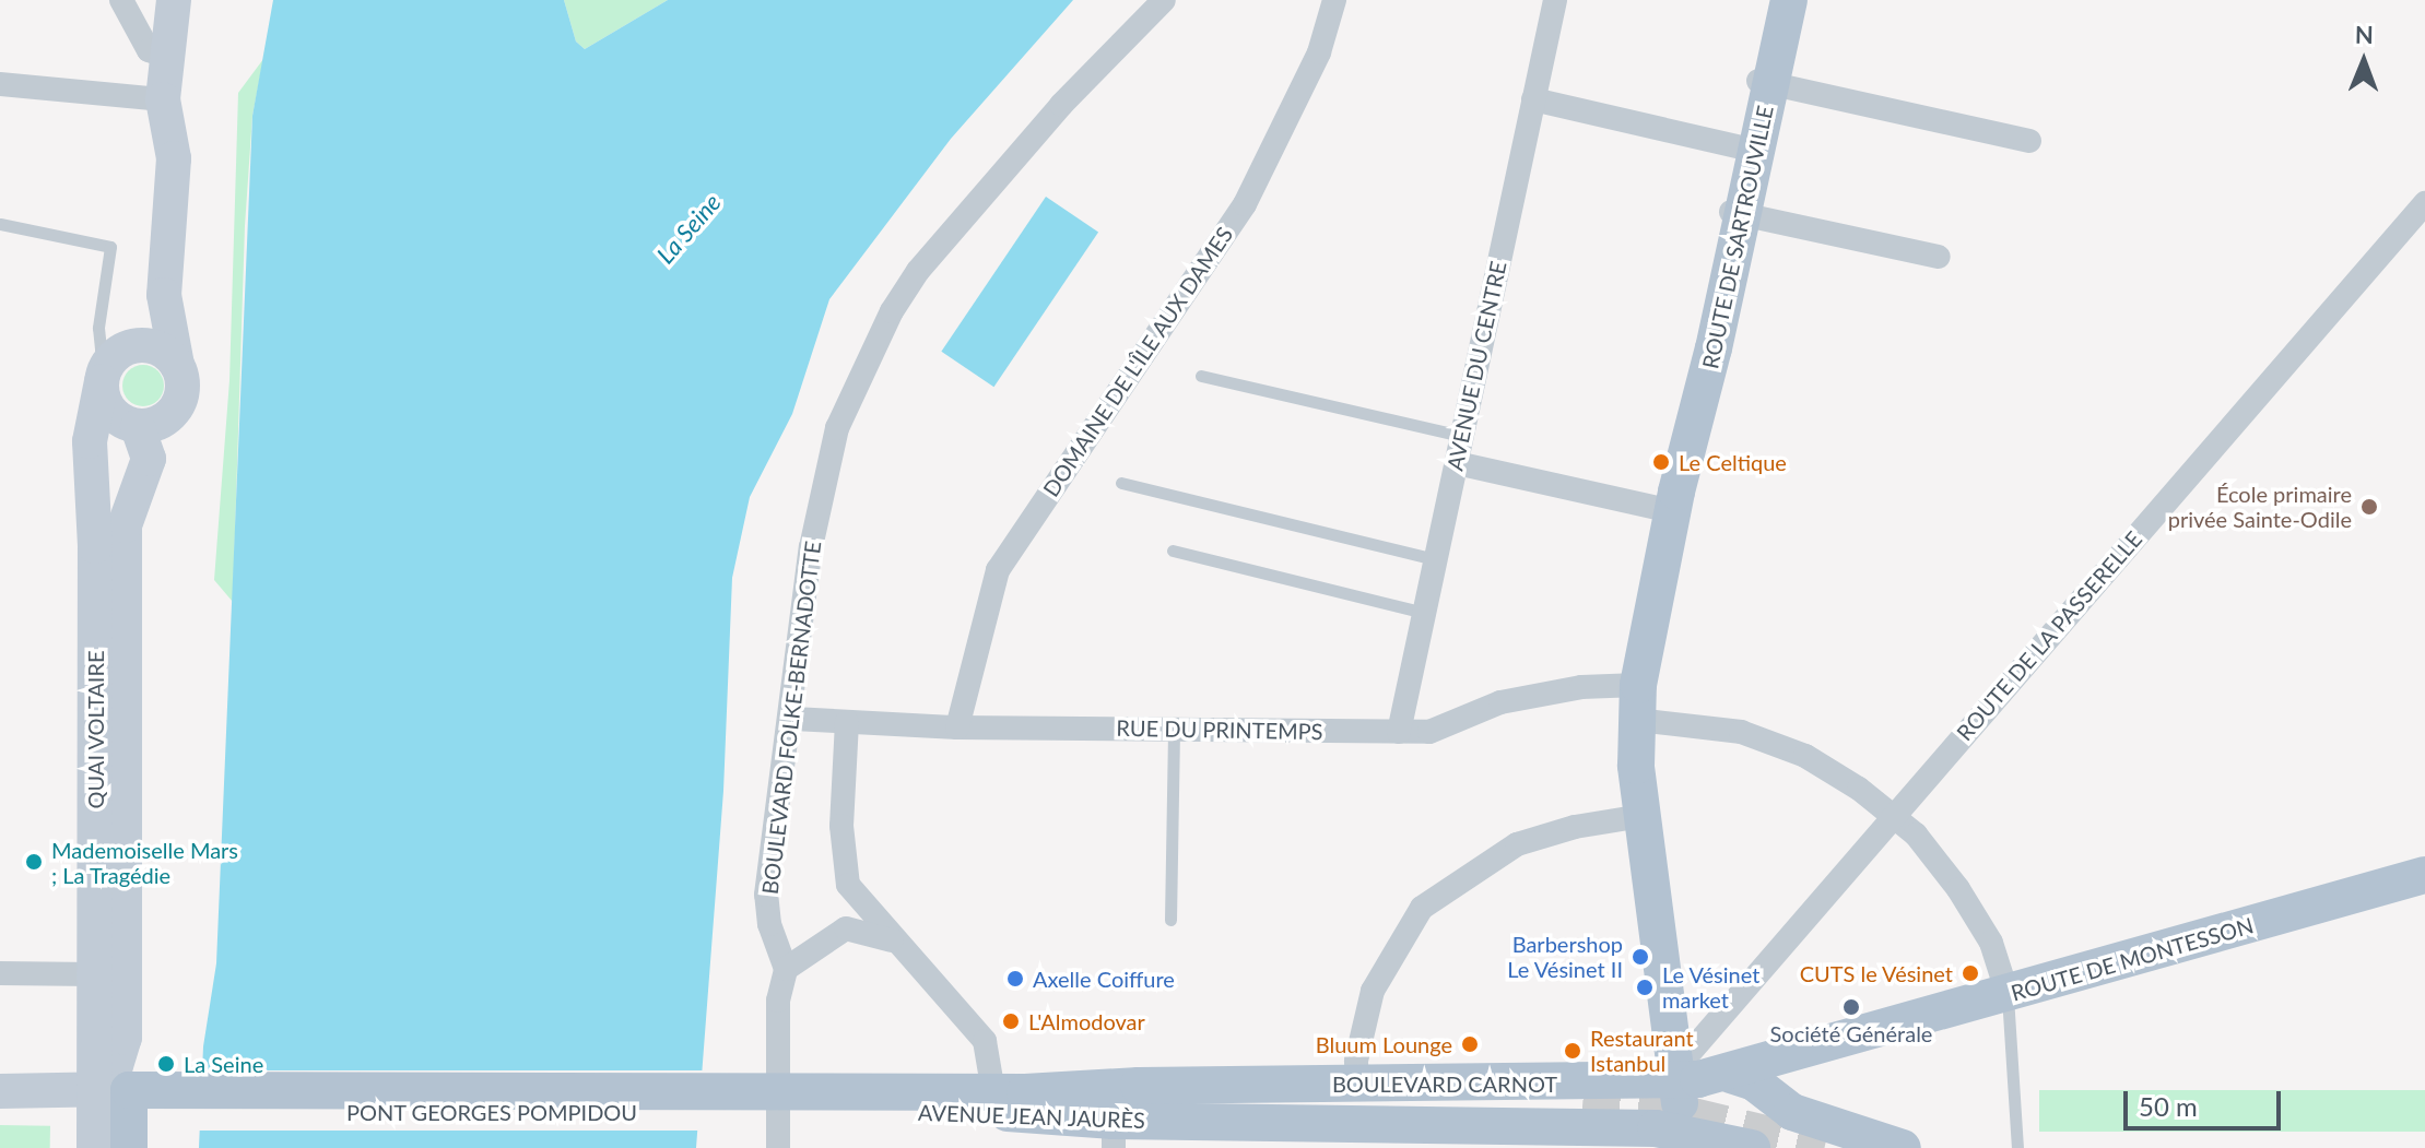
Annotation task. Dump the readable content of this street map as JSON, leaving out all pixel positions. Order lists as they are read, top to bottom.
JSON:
{
  "streets": {
    "main road": [
      "ROUTE DE SARTROUVILLE",
      "QUAI VOLTAIRE",
      "ROUTE DE MONTESSON",
      "BOULEVARD CARNOT",
      "PONT GEORGES POMPIDOU",
      "AVENUE JEAN JAURÈS"
    ],
    "street": [
      "DOMAINE DE L'ÎLE AUX DAMES",
      "AVENUE DU CENTRE",
      "ROUTE DE LA PASSERELLE",
      "BOULEVARD FOLKE-BERNADOTTE",
      "RUE DU PRINTEMPS"
    ]
  },
  "crossings": [
    ["ROUTE DE SARTROUVILLE", "ROUTE DE LA PASSERELLE"],
    ["ROUTE DE SARTROUVILLE", "RUE DU PRINTEMPS"],
    ["ROUTE DE SARTROUVILLE", "BOULEVARD CARNOT"],
    ["DOMAINE DE L'ÎLE AUX DAMES", "RUE DU PRINTEMPS"],
    ["AVENUE DU CENTRE", "RUE DU PRINTEMPS"],
    ["ROUTE DE LA PASSERELLE", "RUE DU PRINTEMPS"],
    ["ROUTE DE LA PASSERELLE", "BOULEVARD CARNOT"],
    ["BOULEVARD FOLKE-BERNADOTTE", "RUE DU PRINTEMPS"],
    ["QUAI VOLTAIRE", "PONT GEORGES POMPIDOU"],
    ["RUE DU PRINTEMPS", "ROUTE DE MONTESSON"],
    ["ROUTE DE MONTESSON", "BOULEVARD CARNOT"],
    ["BOULEVARD CARNOT", "AVENUE JEAN JAURÈS"],
    ["PONT GEORGES POMPIDOU", "AVENUE JEAN JAURÈS"]
  ],
  "water": ["La Seine"],
  "places": [
    "Le Celtique",
    "École primaire privée Sainte-Odile",
    "Mademoiselle Mars ; La Tragédie",
    "Barbershop Le Vésinet II",
    "CUTS le Vésinet",
    "Axelle Coiffure",
    "Le Vésinet market",
    "Société Générale",
    "L'Almodovar",
    "Bluum Lounge",
    "Restaurant Istanbul",
    "La Seine"
  ],
  "scale_bar": "50 m",
  "north": "top"
}
